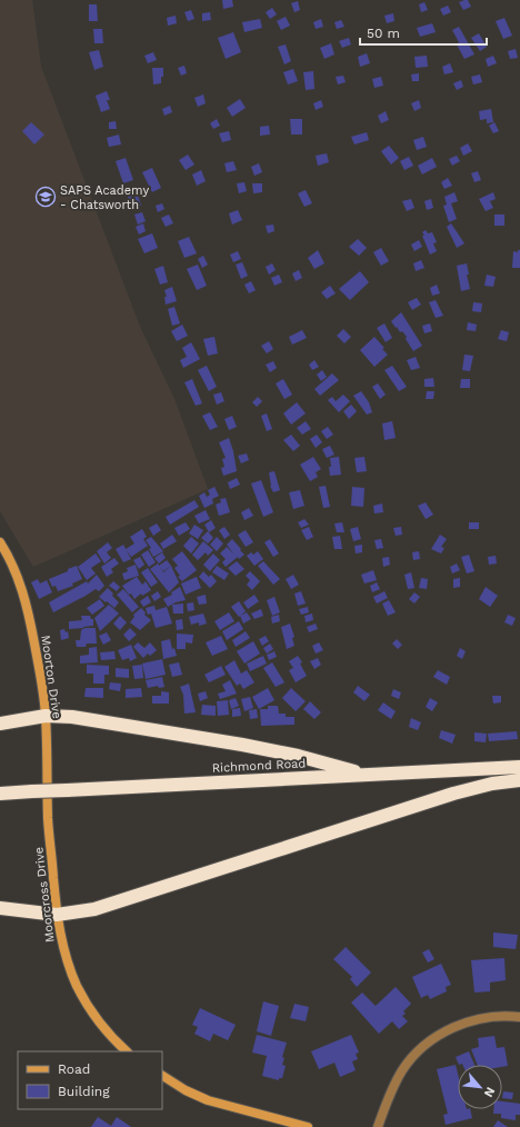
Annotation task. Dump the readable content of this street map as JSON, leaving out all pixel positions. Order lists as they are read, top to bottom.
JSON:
{
  "streets": {
    "highway": ["Richmond Road"],
    "street": ["Moorton Drive", "Moorcross Drive"]
  },
  "crossings": [
    ["Moorton Drive", "Moorcross Drive"]
  ],
  "places": {
    "school or university": ["SAPS Academy - Chatsworth"]
  },
  "legend": ["Road", "Building"],
  "scale_bar": "50 m",
  "north": "bottom right"
}
